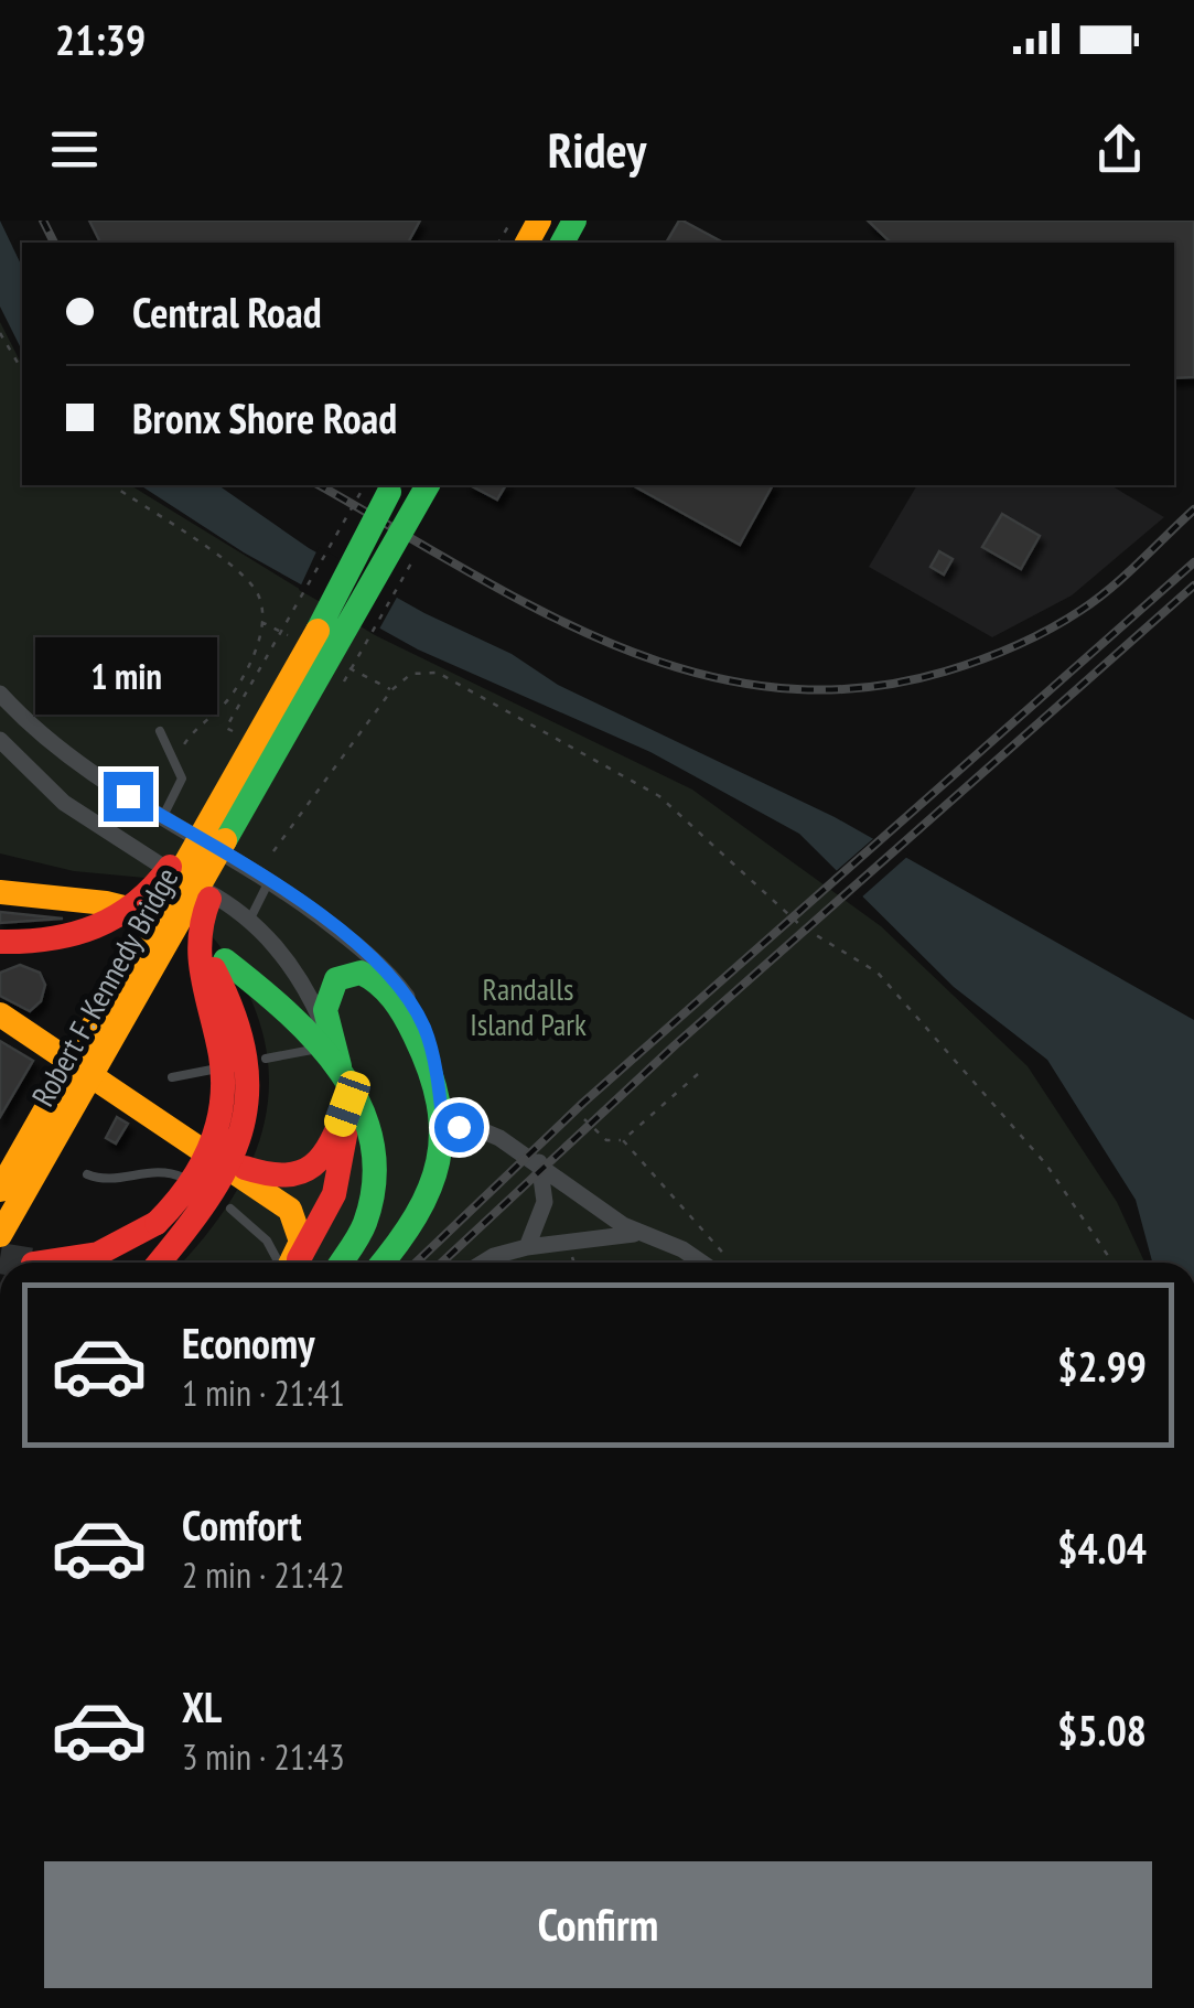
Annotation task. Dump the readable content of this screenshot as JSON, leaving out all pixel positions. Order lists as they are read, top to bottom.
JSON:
{
  "streets": {
    "main road": ["Robert F. Kennedy Bridge"]
  },
  "parks": ["Randalls Island Park"],
  "page": {
    "status": "21:39",
    "header": "Ridey",
    "banner": ["Central Road", "Bronx Shore Road"],
    "bubble": "1 min",
    "list": [
      {
        "name": "Economy",
        "note": "1 min · 21:41",
        "value": "$2.99"
      },
      {
        "name": "Comfort",
        "note": "2 min · 21:42",
        "value": "$4.04"
      },
      {
        "name": "XL",
        "note": "3 min · 21:43",
        "value": "$5.08"
      }
    ],
    "buttons": "Confirm"
  }
}
